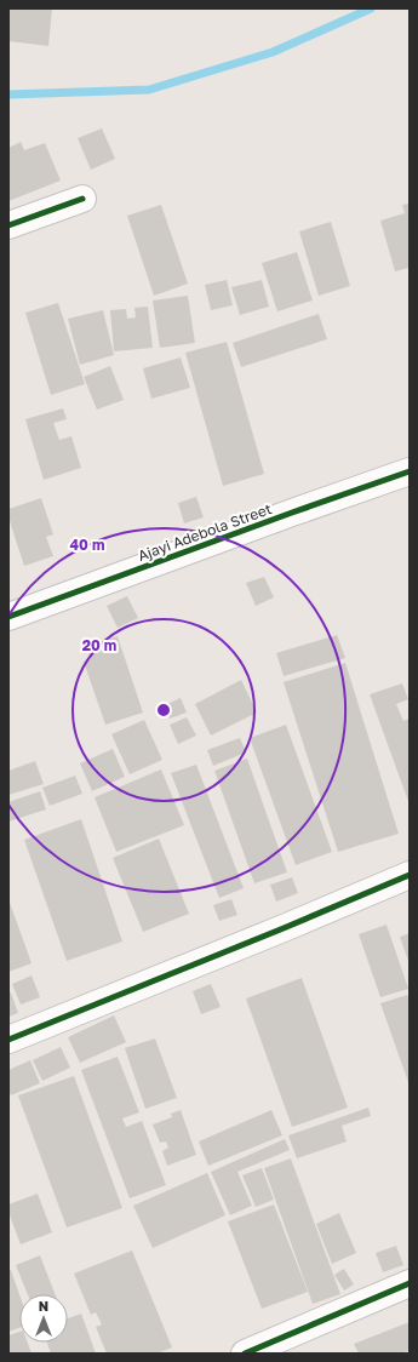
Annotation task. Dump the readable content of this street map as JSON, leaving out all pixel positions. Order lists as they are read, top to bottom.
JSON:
{
  "streets": {
    "street": ["Ajayi Adebola Street"]
  },
  "north": "top",
  "rings": ["40 m", "20 m"]
}
